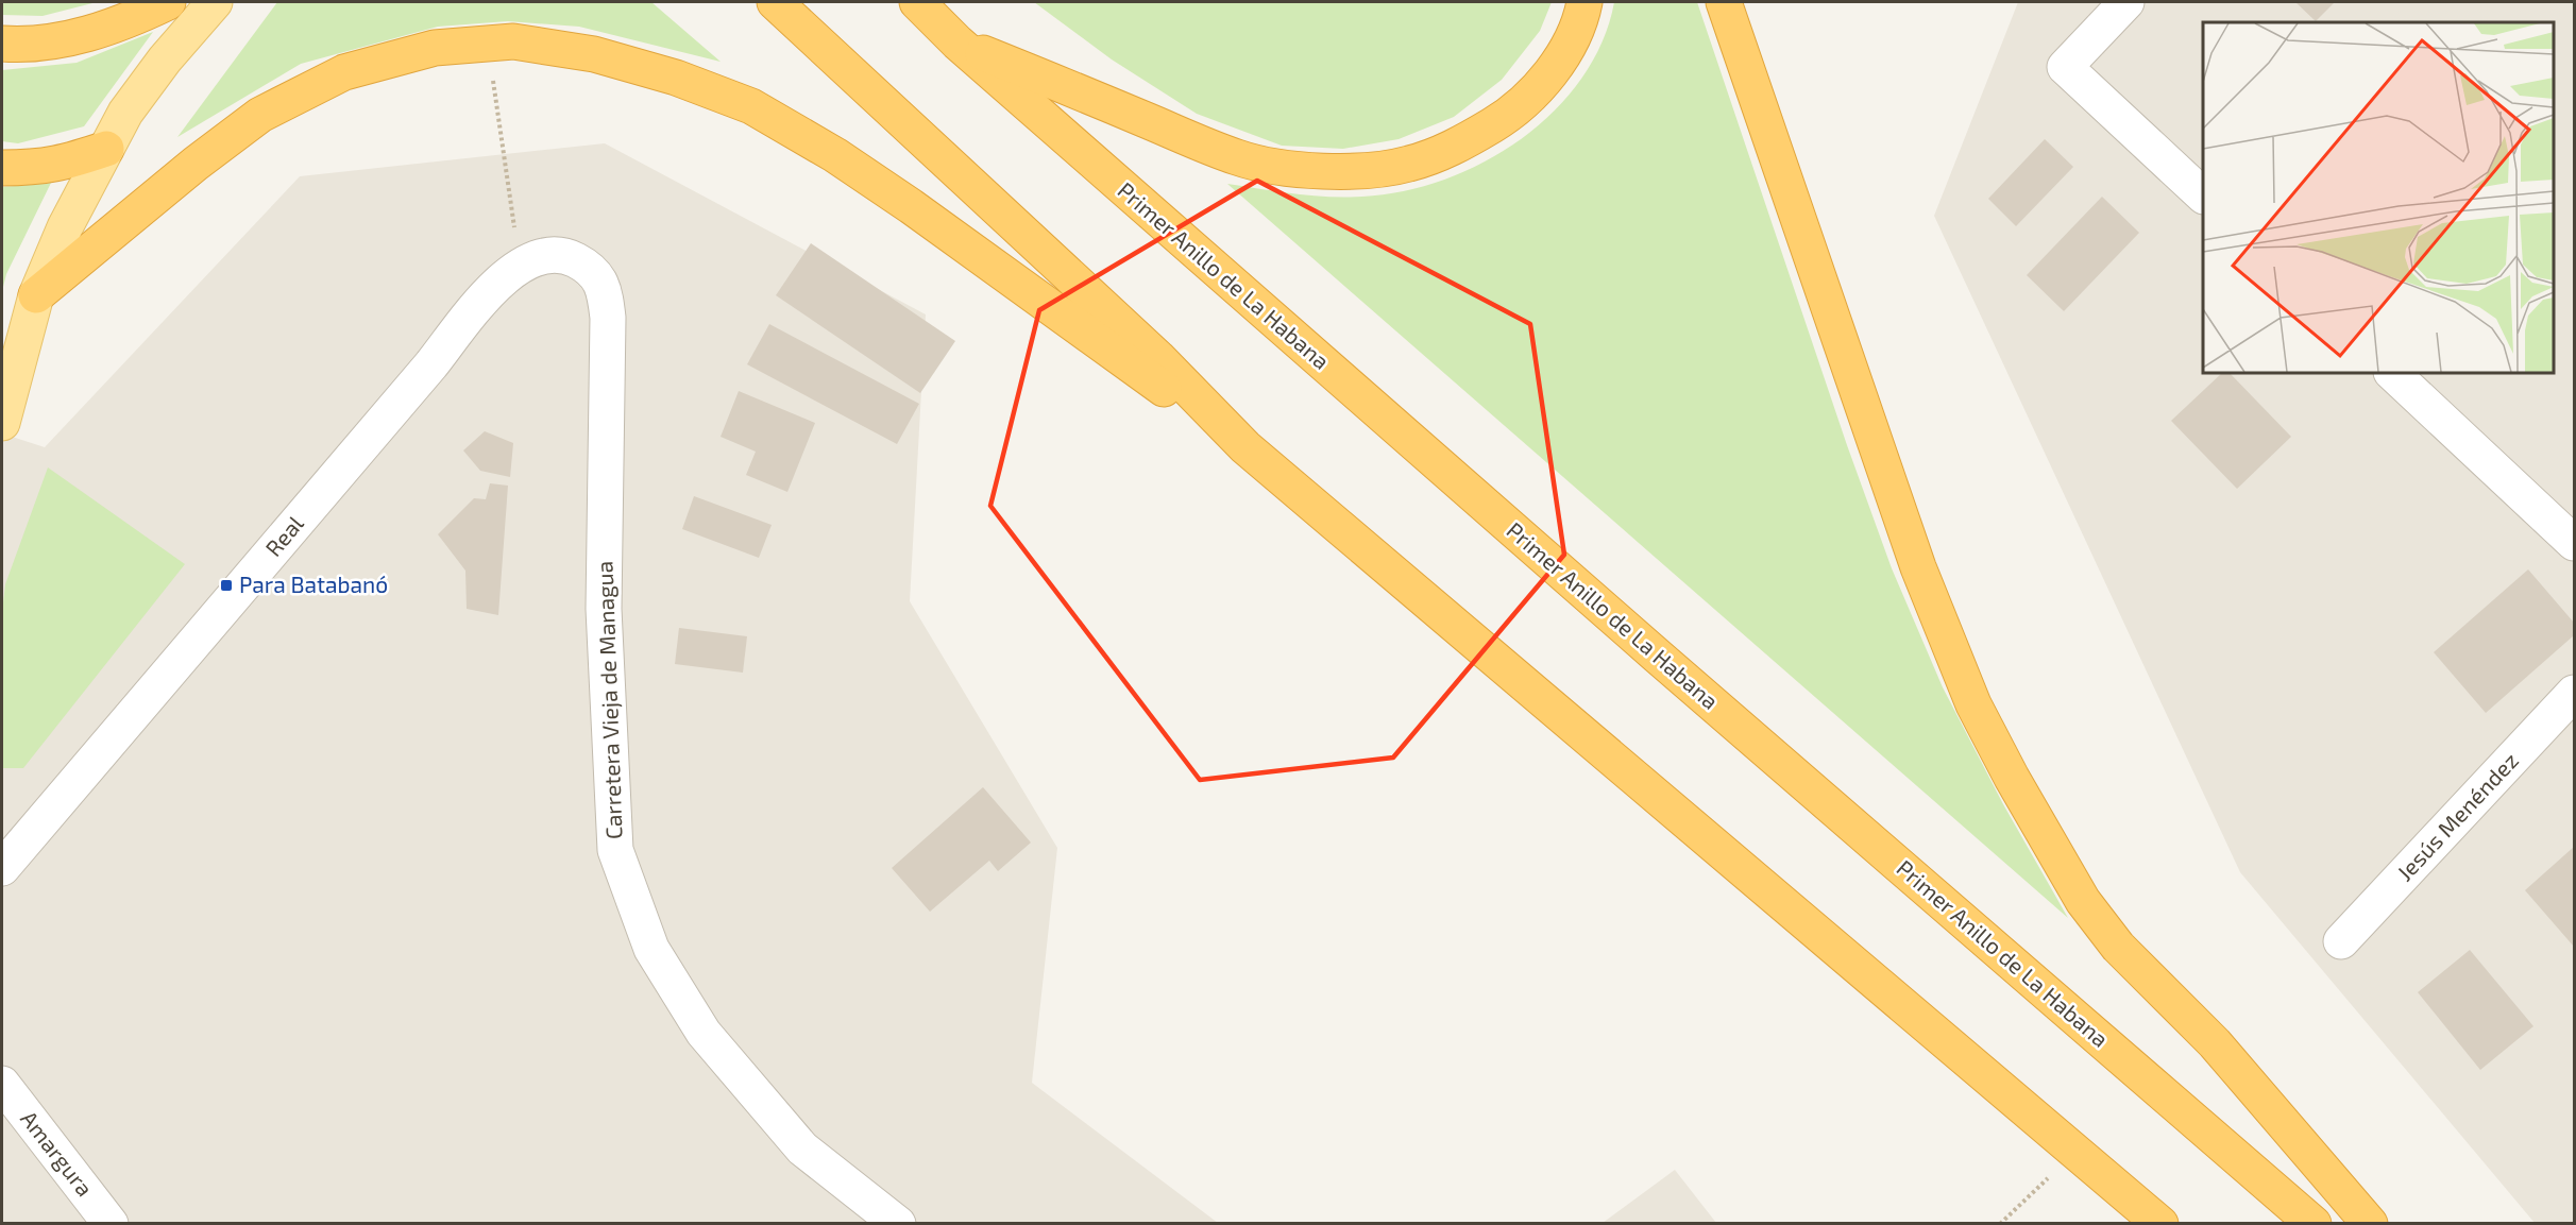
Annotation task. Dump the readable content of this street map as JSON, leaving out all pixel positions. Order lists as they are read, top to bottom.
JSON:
{
  "streets": {
    "highway": ["Primer Anillo de La Habana"],
    "street": [
      "Real",
      "Carretera Vieja de Managua",
      "Jesús Menéndez",
      "Amargura"
    ]
  },
  "crossings": [
    ["Real", "Carretera Vieja de Managua"]
  ],
  "places": {
    "transit": ["Para Batabanó"]
  }
}
